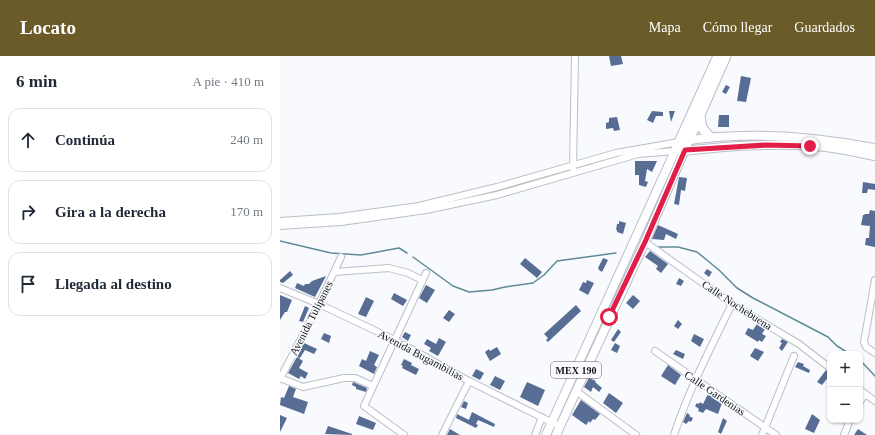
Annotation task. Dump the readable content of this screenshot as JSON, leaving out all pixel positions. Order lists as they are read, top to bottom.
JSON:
{
  "streets": {
    "highway": ["MEX 190"],
    "street": [
      "Calle Nochebuena",
      "Avenida Tulipanes",
      "Avenida Bugambilias",
      "Calle Gardenias"
    ]
  },
  "crossings": [
    ["Calle Nochebuena", "MEX 190"],
    ["Avenida Tulipanes", "Avenida Bugambilias"],
    ["Avenida Bugambilias", "MEX 190"]
  ],
  "page": {
    "header": "Locato",
    "nav": ["Mapa", "Cómo llegar", "Guardados"],
    "heading": ["6 min", "A pie · 410 m"],
    "list": [
      ["Continúa", "240 m"],
      ["Gira a la derecha", "170 m"],
      "Llegada al destino"
    ],
    "map_buttons": ["+", "−"]
  }
}
